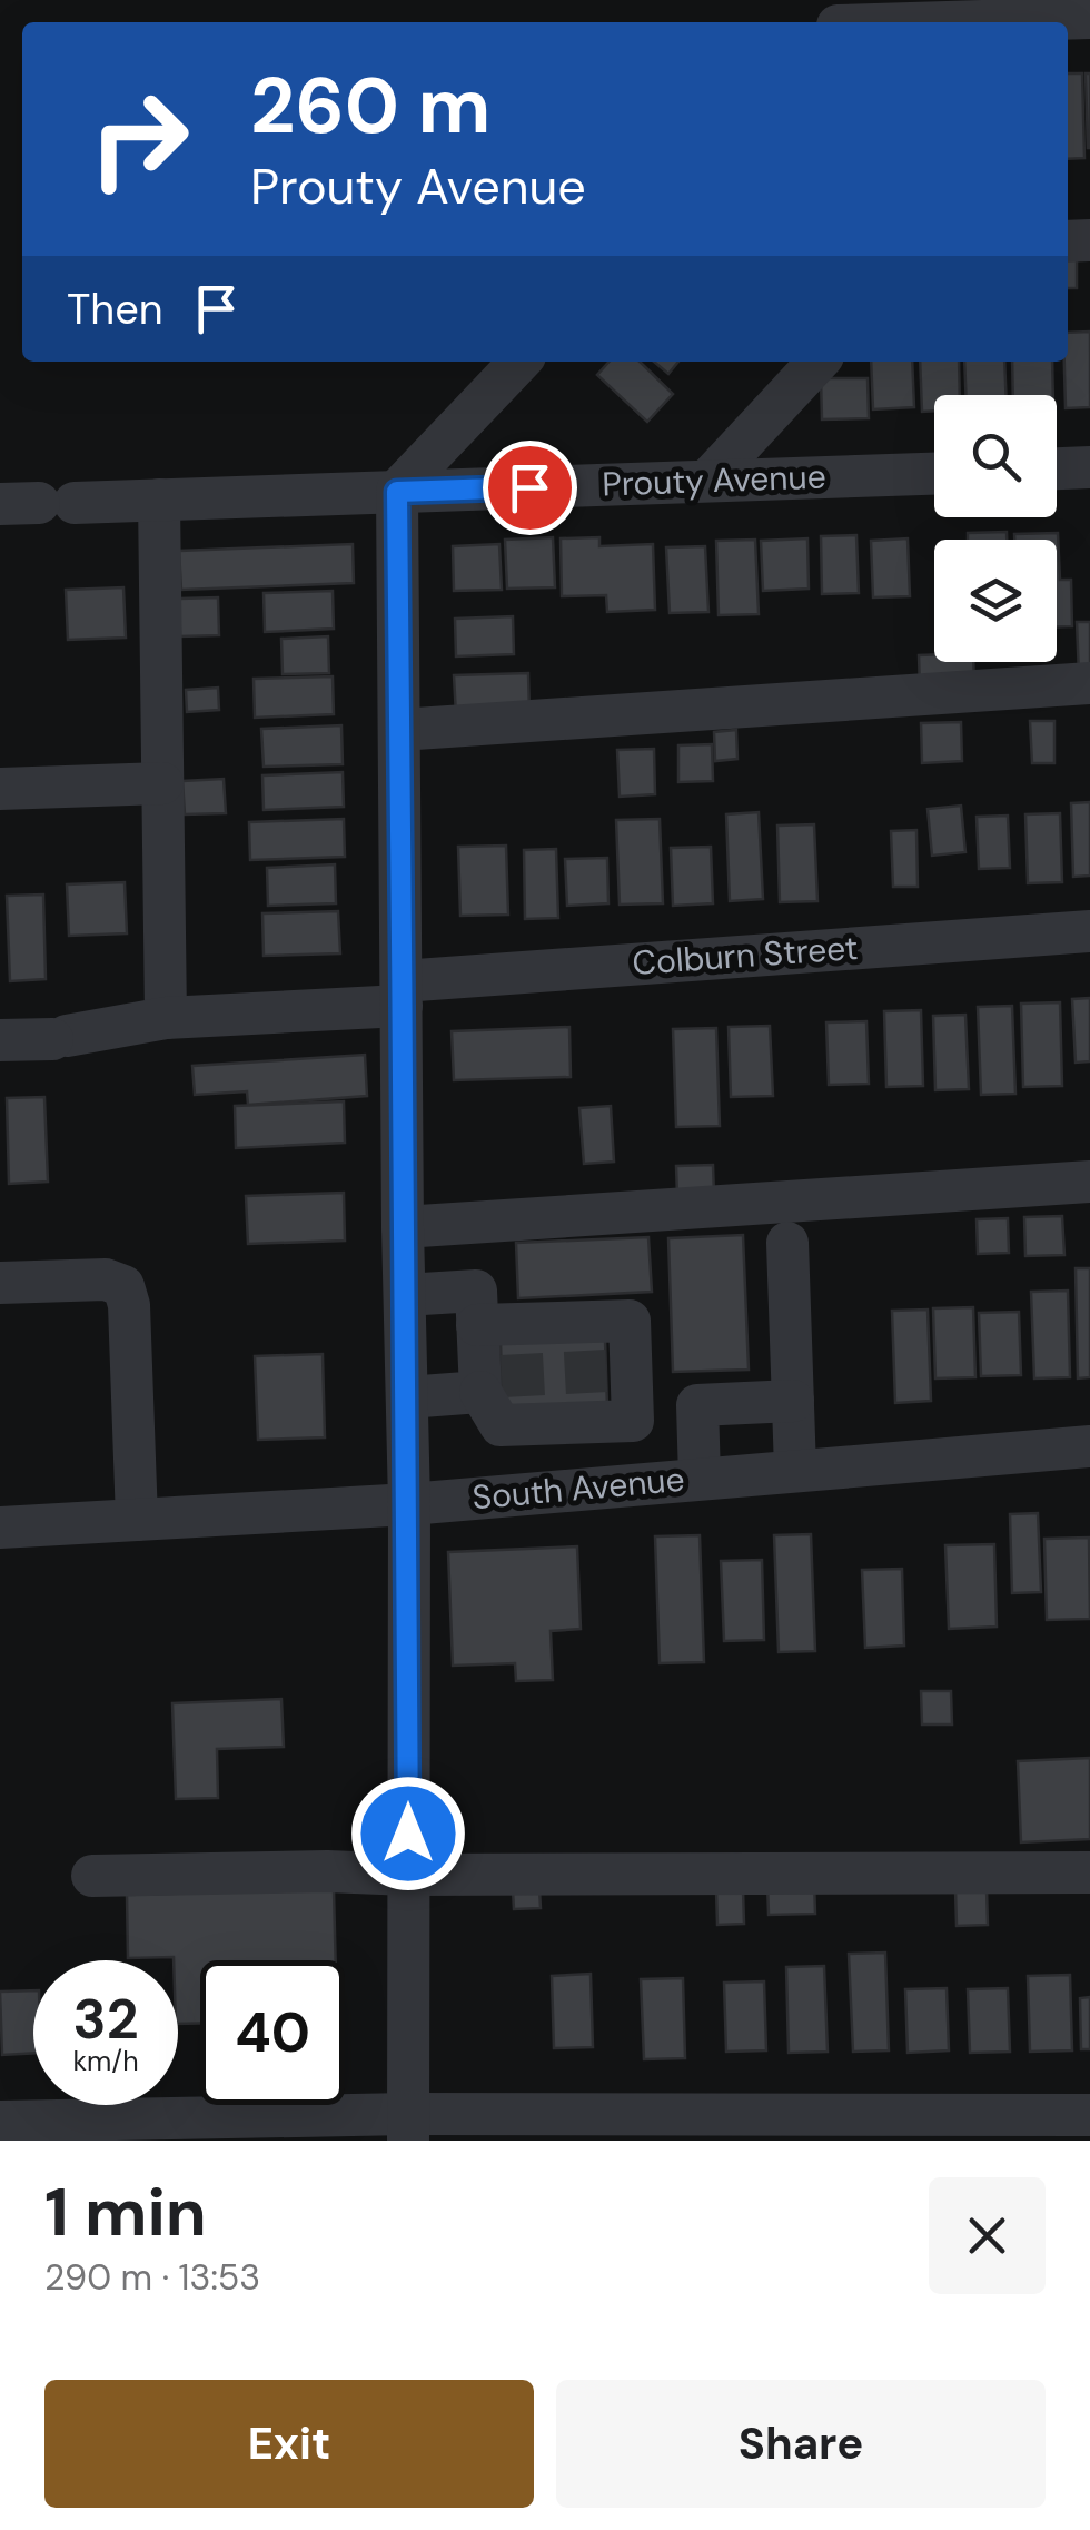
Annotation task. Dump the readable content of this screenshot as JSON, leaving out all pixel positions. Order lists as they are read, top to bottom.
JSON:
{
  "streets": {
    "street": ["Prouty Avenue", "Colburn Street", "South Avenue"]
  },
  "page": {
    "turn": ["260 m", "Prouty Avenue"],
    "then": "Then",
    "speed": "32 km/h",
    "limit": "40",
    "heading": ["1 min", "290 m · 13:53"],
    "buttons": ["Exit", "Share"]
  }
}
